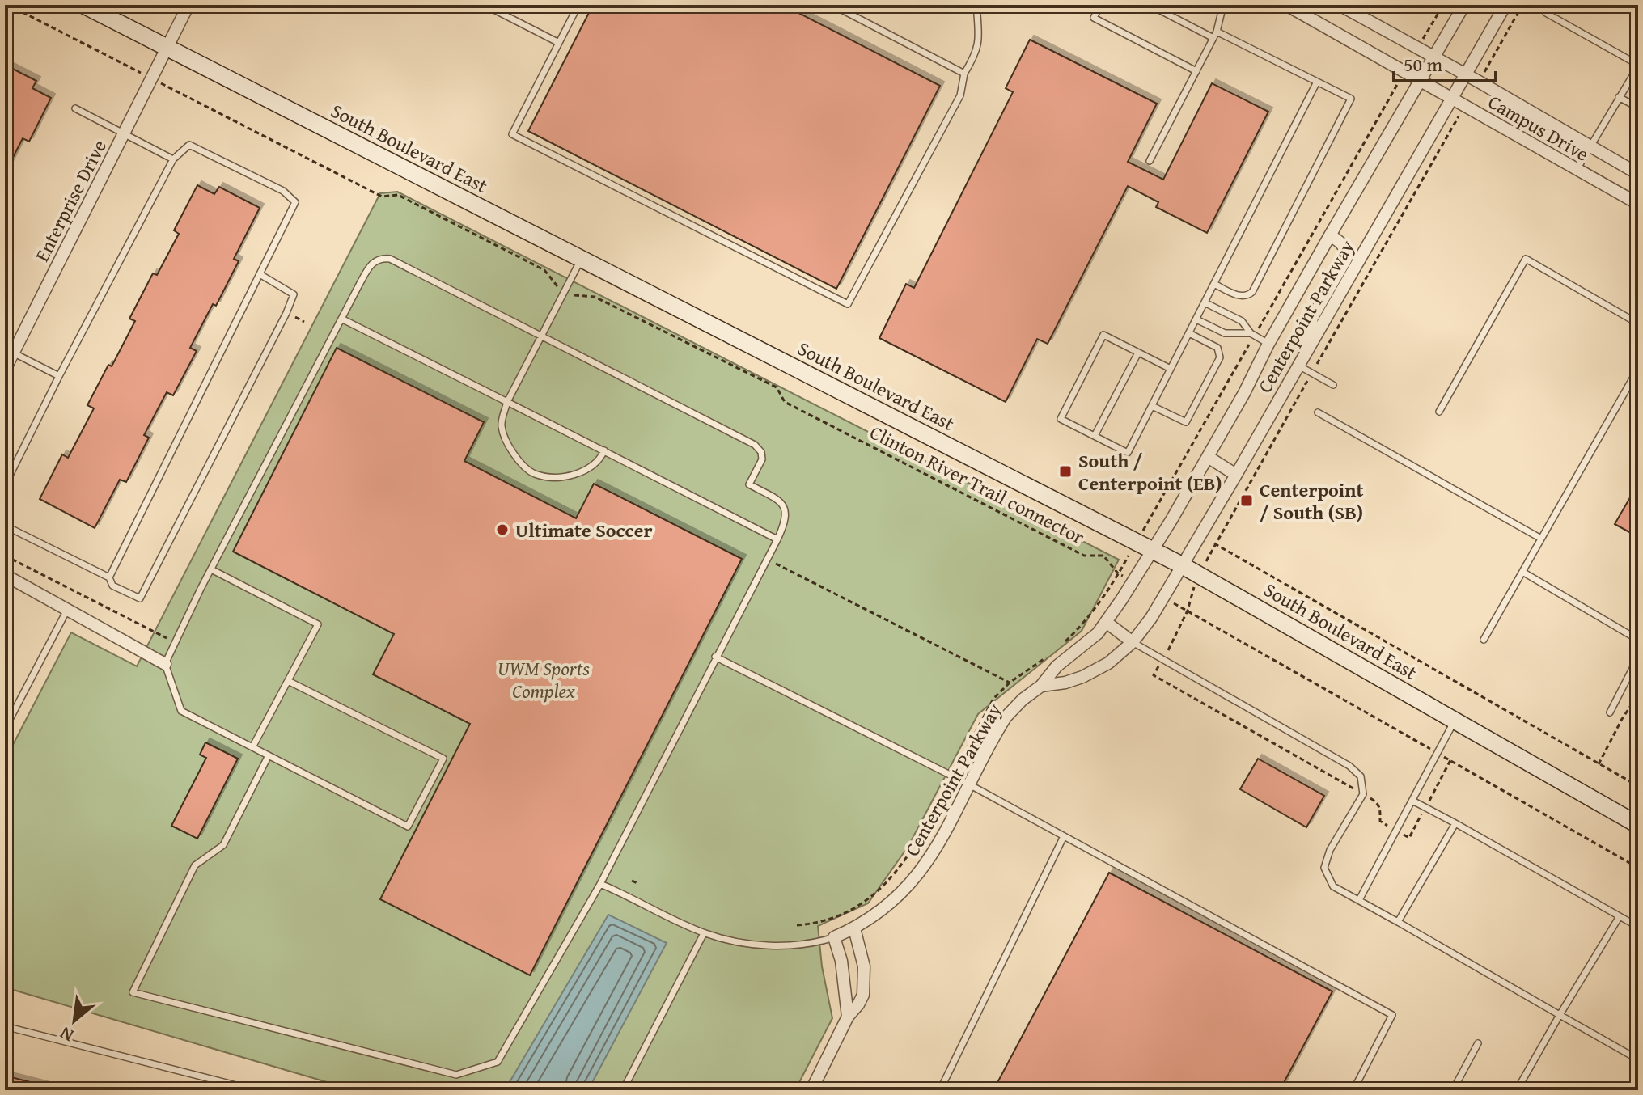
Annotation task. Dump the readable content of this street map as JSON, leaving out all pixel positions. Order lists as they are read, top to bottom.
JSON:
{
  "streets": {
    "street": [
      "Campus Drive",
      "South Boulevard East",
      "Enterprise Drive",
      "Centerpoint Parkway"
    ],
    "path": ["Clinton River Trail connector"]
  },
  "crossings": [
    ["Campus Drive", "Centerpoint Parkway"],
    ["South Boulevard East", "Enterprise Drive"],
    ["South Boulevard East", "Centerpoint Parkway"],
    ["Centerpoint Parkway", "Clinton River Trail connector"]
  ],
  "parks": ["UWM Sports Complex"],
  "places": {
    "transit": ["South / Centerpoint (EB)", "Centerpoint / South (SB)"],
    "other": ["Ultimate Soccer"]
  },
  "scale_bar": "50 m",
  "north": "bottom left"
}
